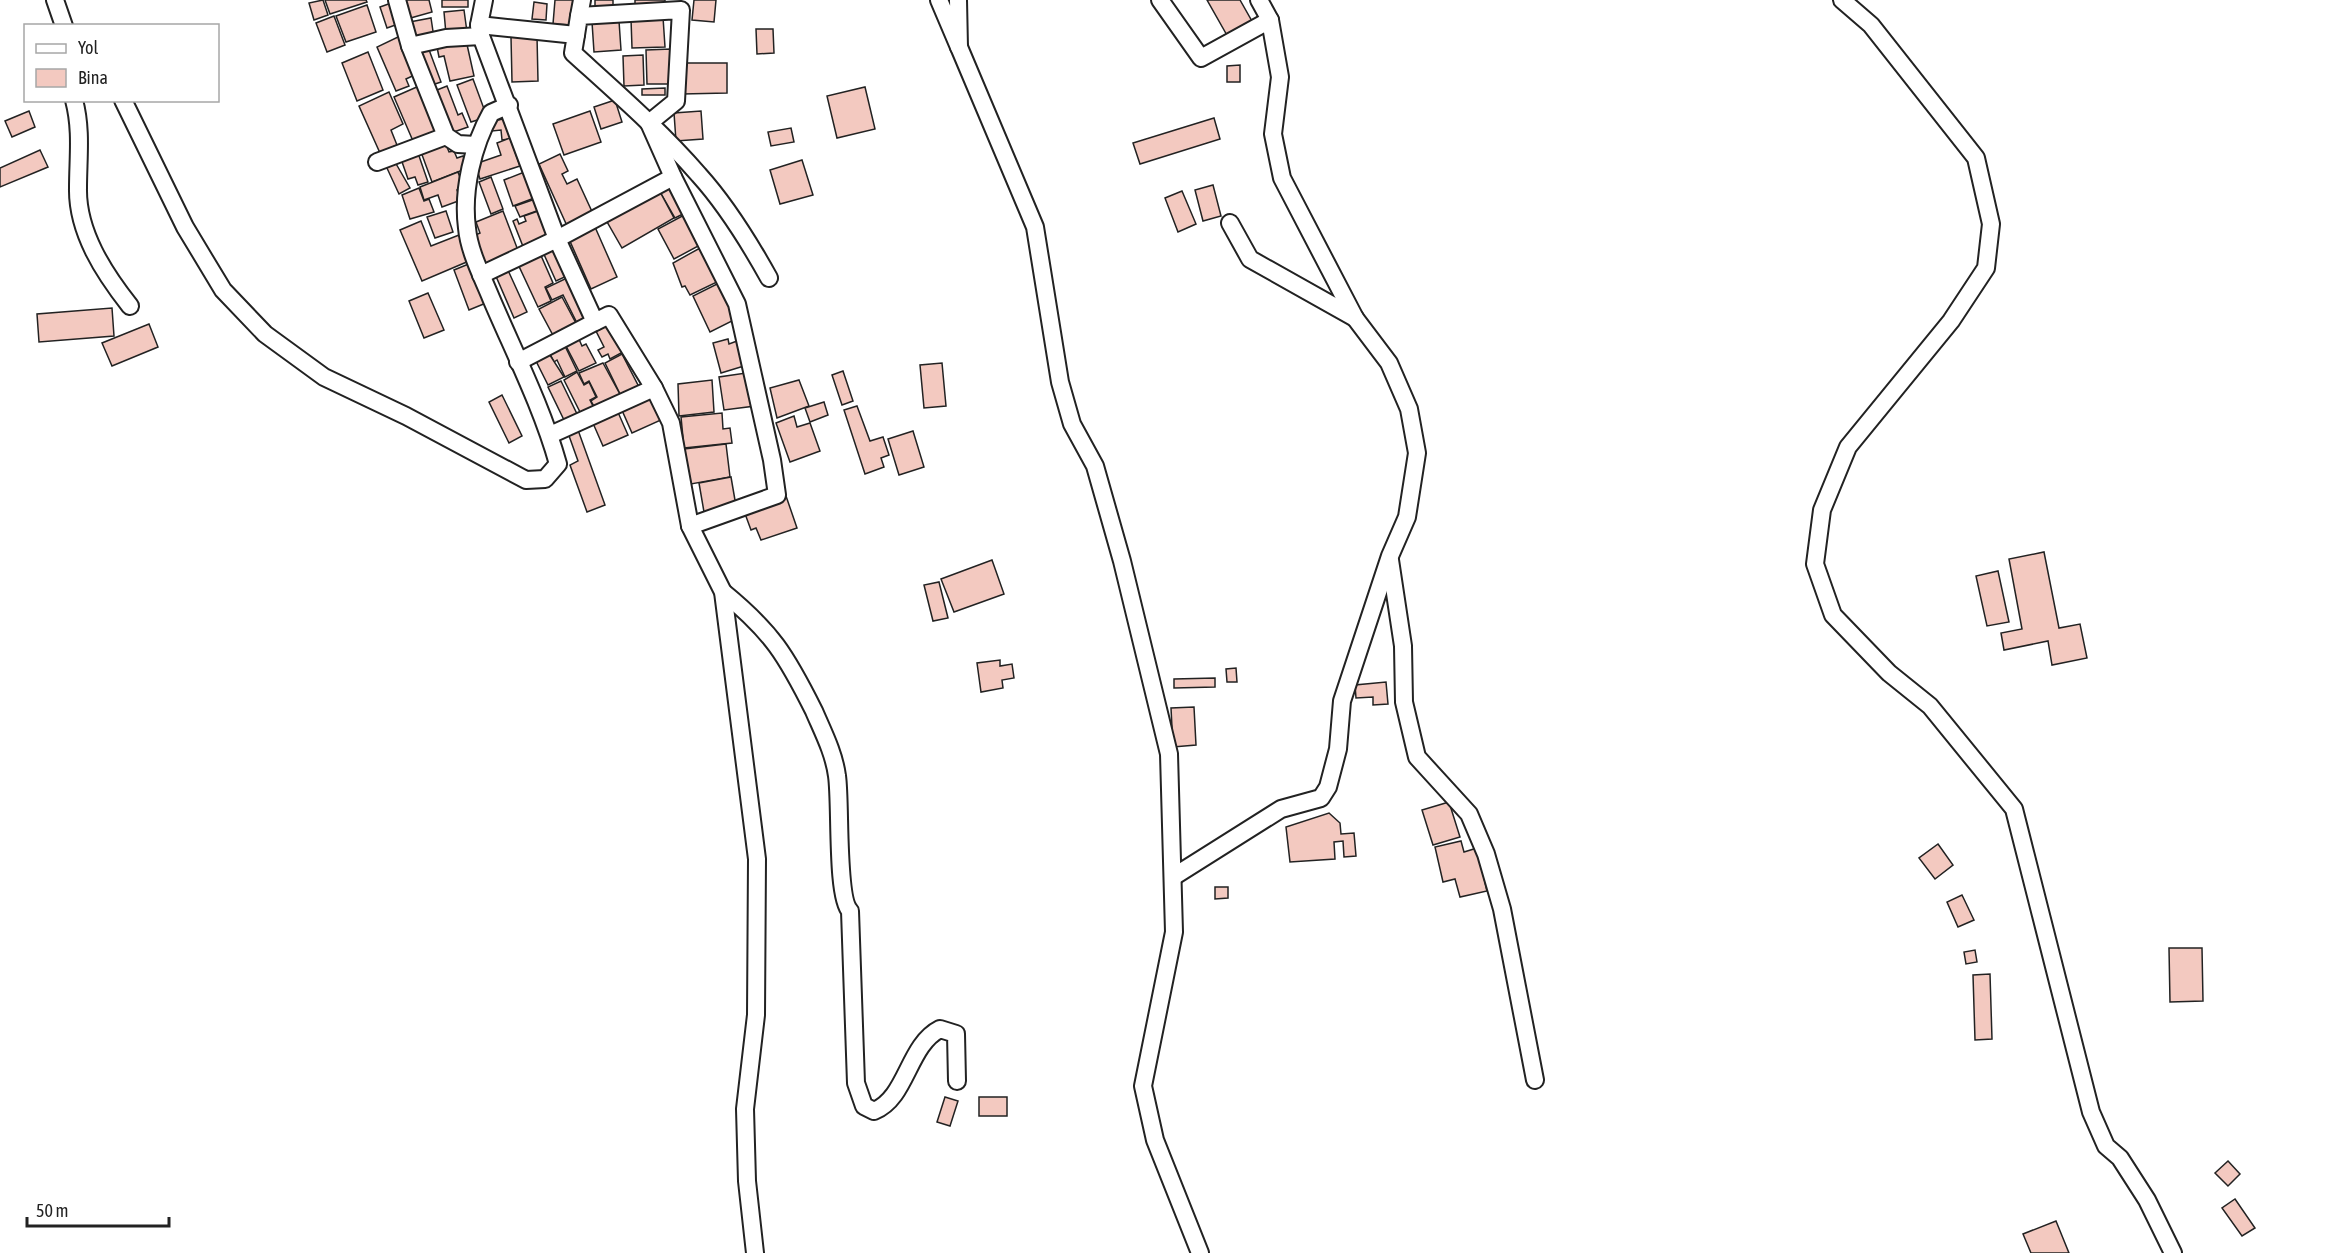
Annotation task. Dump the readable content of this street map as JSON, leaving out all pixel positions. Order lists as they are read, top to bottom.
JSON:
{
  "legend": ["Yol", "Bina"],
  "scale_bar": "50 m"
}
